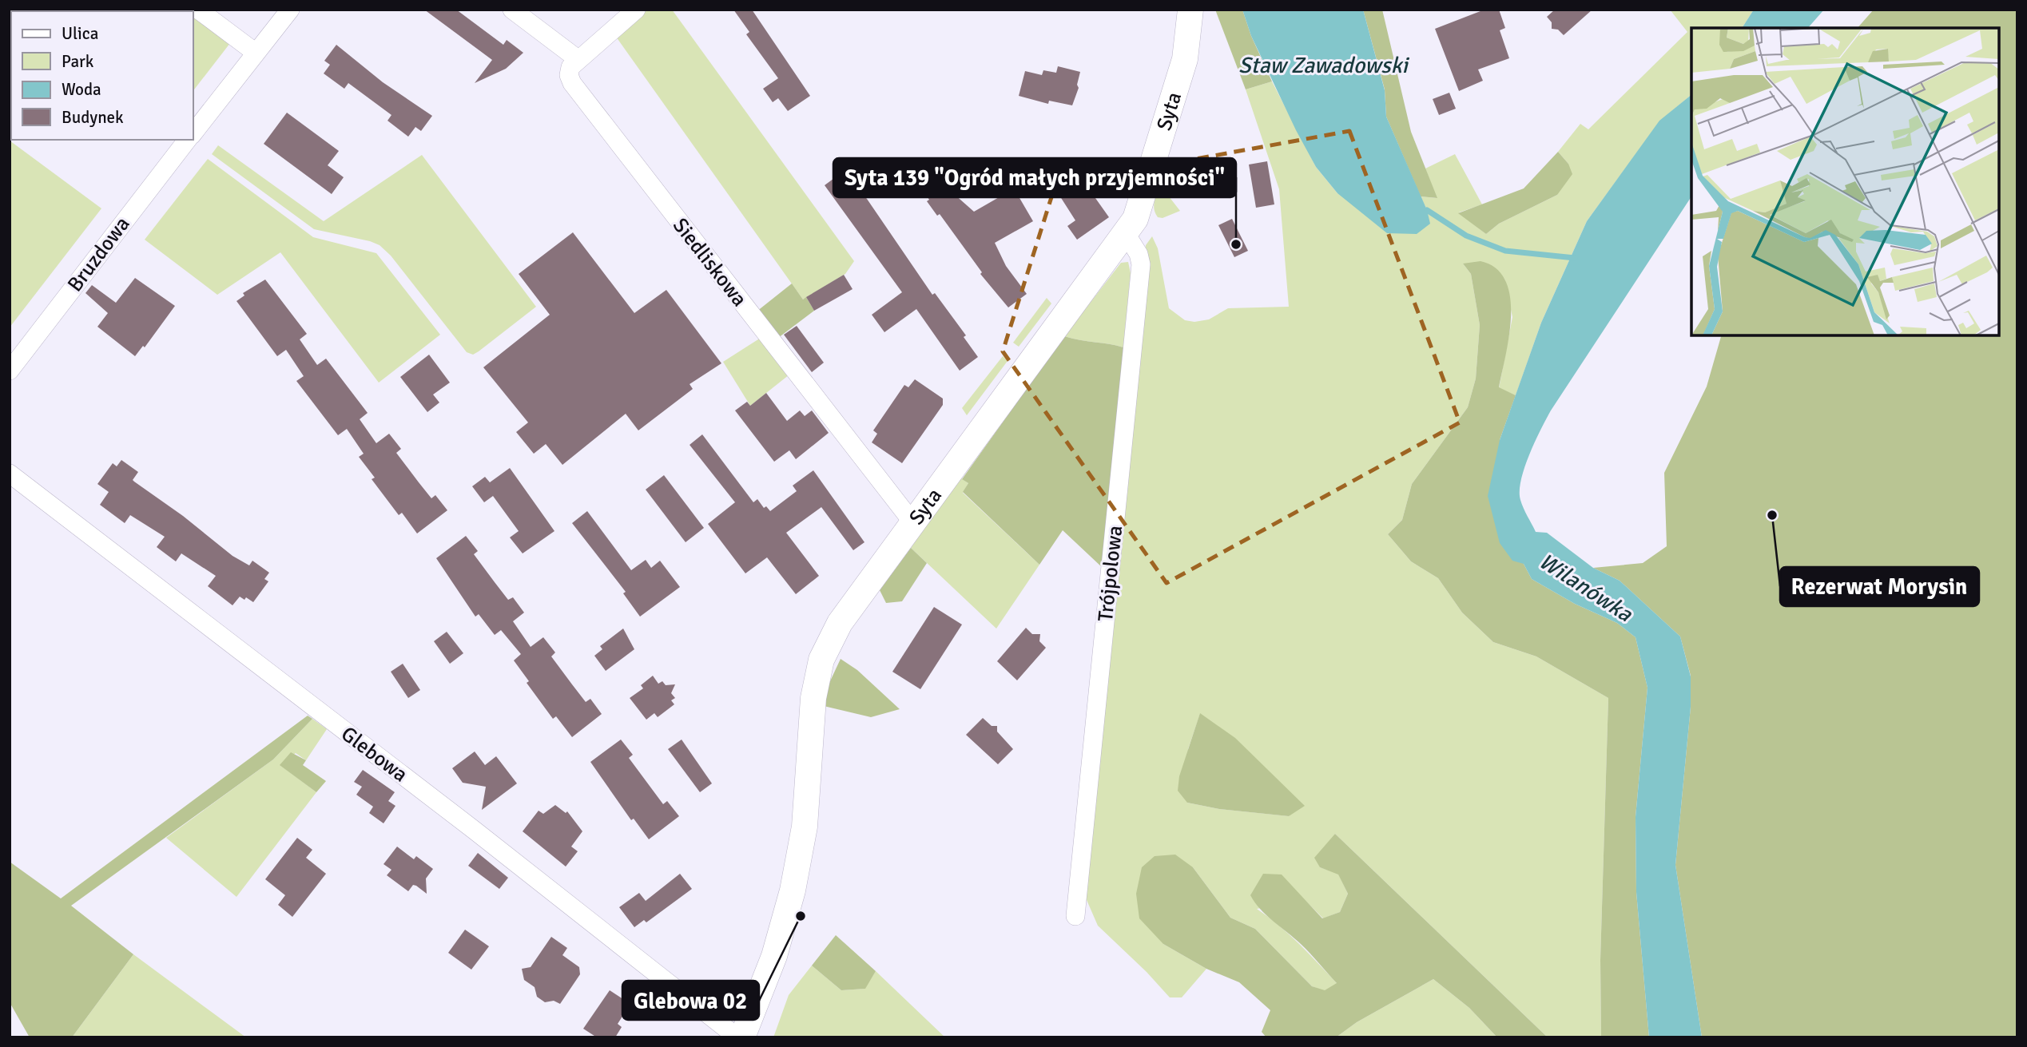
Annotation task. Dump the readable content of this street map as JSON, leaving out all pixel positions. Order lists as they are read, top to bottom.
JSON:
{
  "streets": {
    "street": [
      "Syta",
      "Bruzdowa",
      "Siedliskowa",
      "Trójpolowa",
      "Glebowa"
    ]
  },
  "crossings": [
    ["Syta", "Siedliskowa"],
    ["Syta", "Trójpolowa"]
  ],
  "water": ["Staw Zawadowski", "Wilanówka"],
  "places": ["Syta 139 \"Ogród małych przyjemności\"", "Rezerwat Morysin", "Glebowa 02"],
  "legend": [
    "Ulica",
    "Park",
    "Woda",
    "Budynek"
  ]
}
